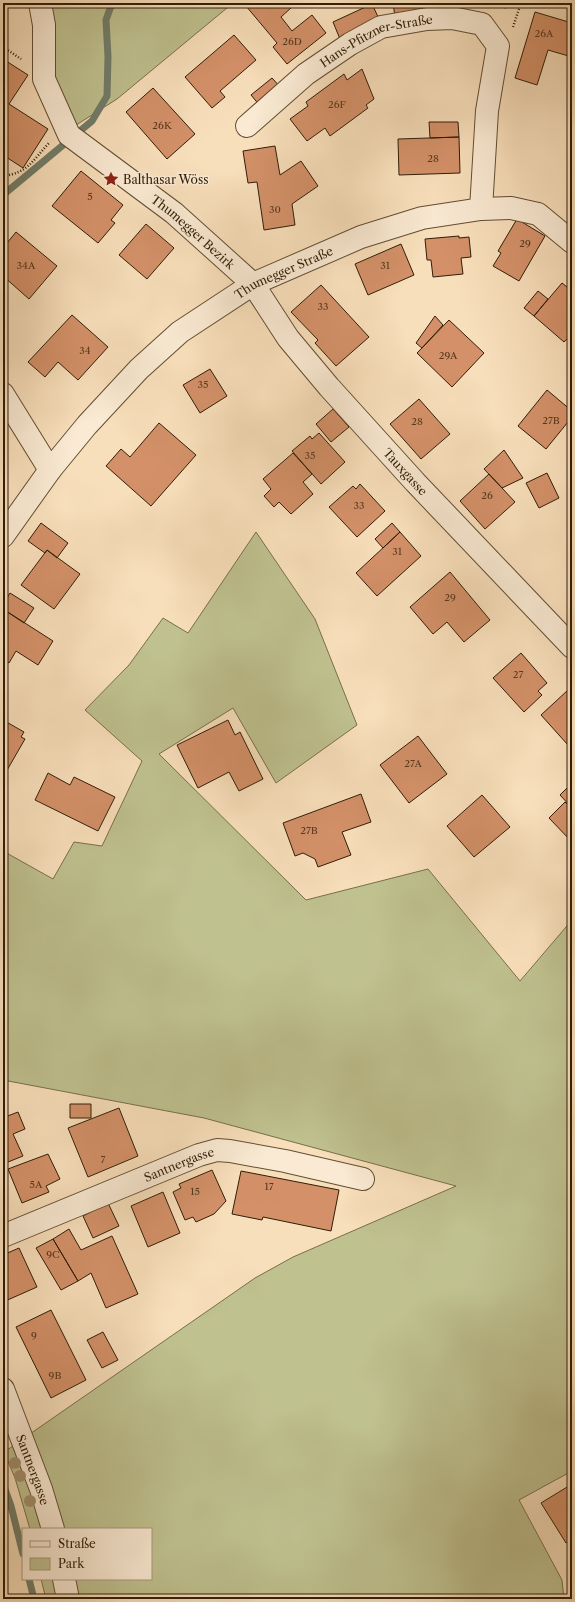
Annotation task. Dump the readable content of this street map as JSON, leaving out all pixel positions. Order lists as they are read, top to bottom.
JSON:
{
  "streets": {
    "street": [
      "Hans-Pfitzner-Straße",
      "Thumegger Bezirk",
      "Thumegger Straße",
      "Tauxgasse",
      "Santnergasse"
    ]
  },
  "crossings": [
    ["Hans-Pfitzner-Straße", "Thumegger Straße"],
    ["Thumegger Bezirk", "Thumegger Straße"],
    ["Thumegger Bezirk", "Tauxgasse"],
    ["Thumegger Straße", "Tauxgasse"]
  ],
  "places": {
    "place": ["Balthasar Wöss"]
  },
  "house_numbers": [
    "26A",
    "26D",
    "26F",
    "26K",
    "28",
    "5",
    "30",
    "29",
    "34A",
    "31",
    "33",
    "34",
    "29A",
    "35",
    "27B",
    "28",
    "35",
    "26",
    "33",
    "31",
    "29",
    "27",
    "27A",
    "27B",
    "7",
    "5A",
    "17",
    "15",
    "9C",
    "9",
    "9B"
  ],
  "legend": ["Straße", "Park"]
}
